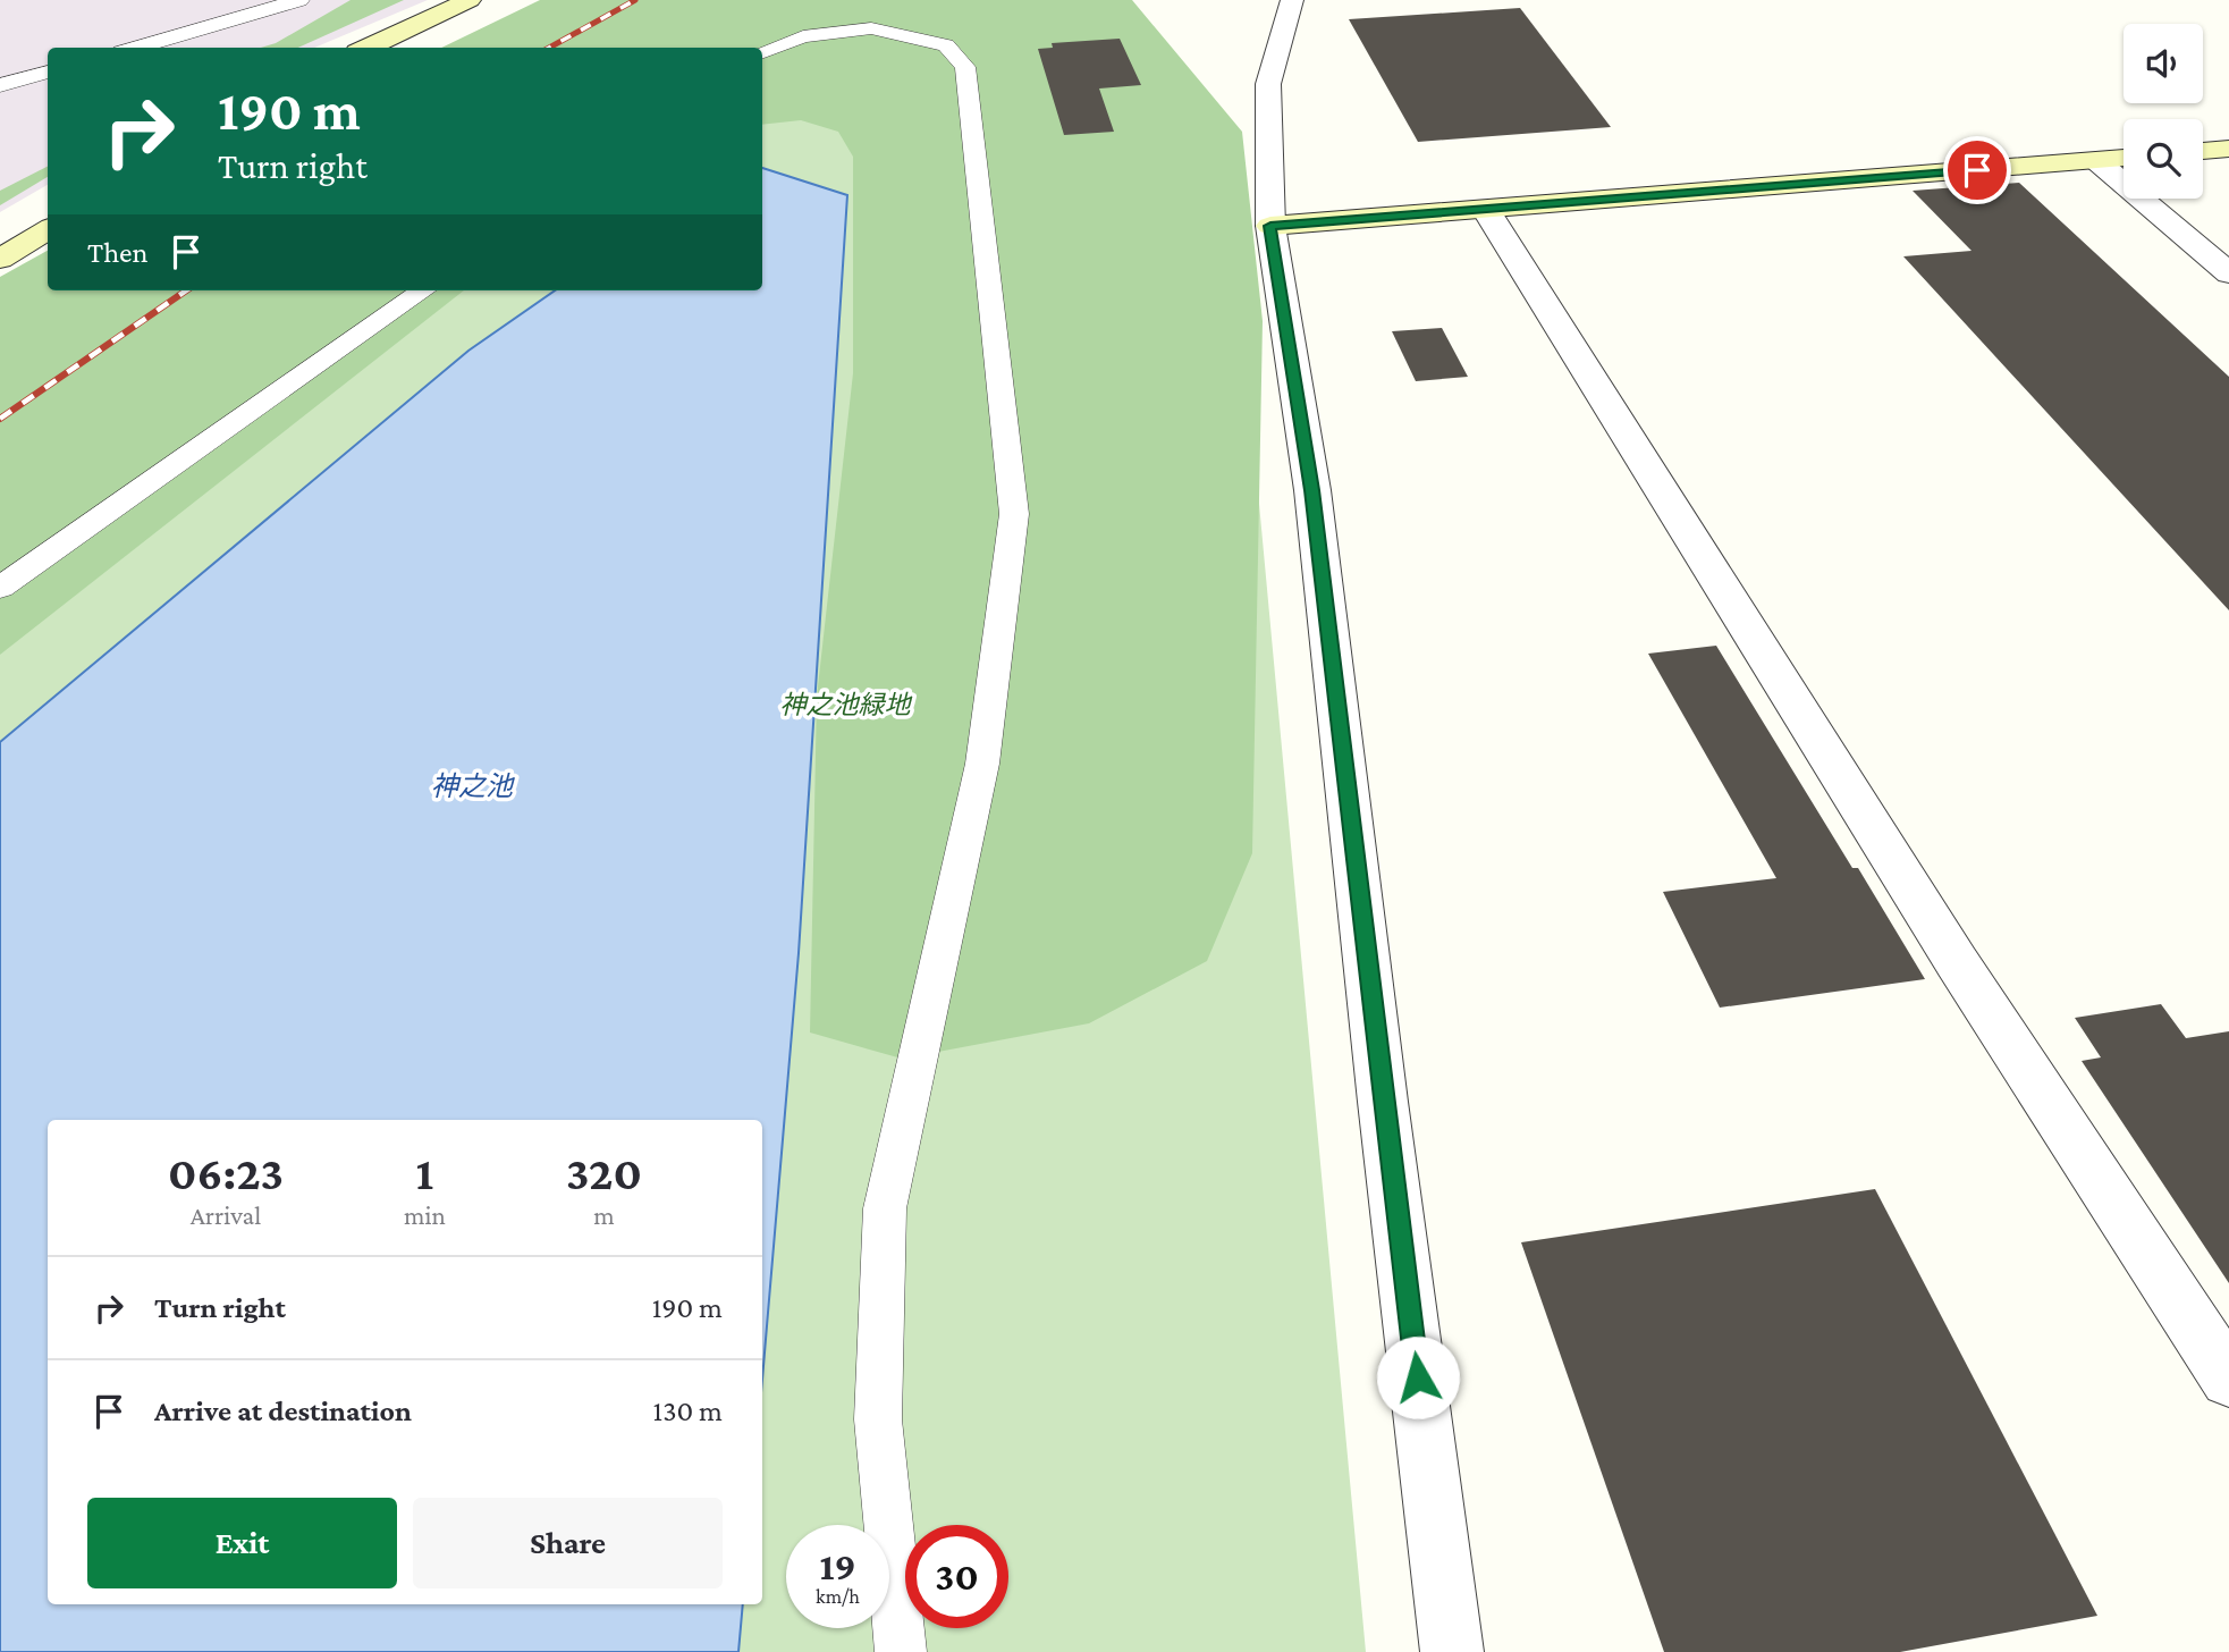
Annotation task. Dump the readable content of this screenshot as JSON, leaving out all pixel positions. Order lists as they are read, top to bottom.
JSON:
{
  "water": ["神之池"],
  "parks": ["神之池緑地"],
  "page": {
    "turn": ["190 m", "Turn right"],
    "then": "Then",
    "eta": [
      "06:23",
      "Arrival",
      "1",
      "min",
      "320",
      "m"
    ],
    "list": [
      {
        "name": "Turn right",
        "value": "190 m"
      },
      {
        "name": "Arrive at destination",
        "value": "130 m"
      }
    ],
    "buttons": ["Exit", "Share"],
    "speed": "19 km/h",
    "limit": "30"
  }
}
